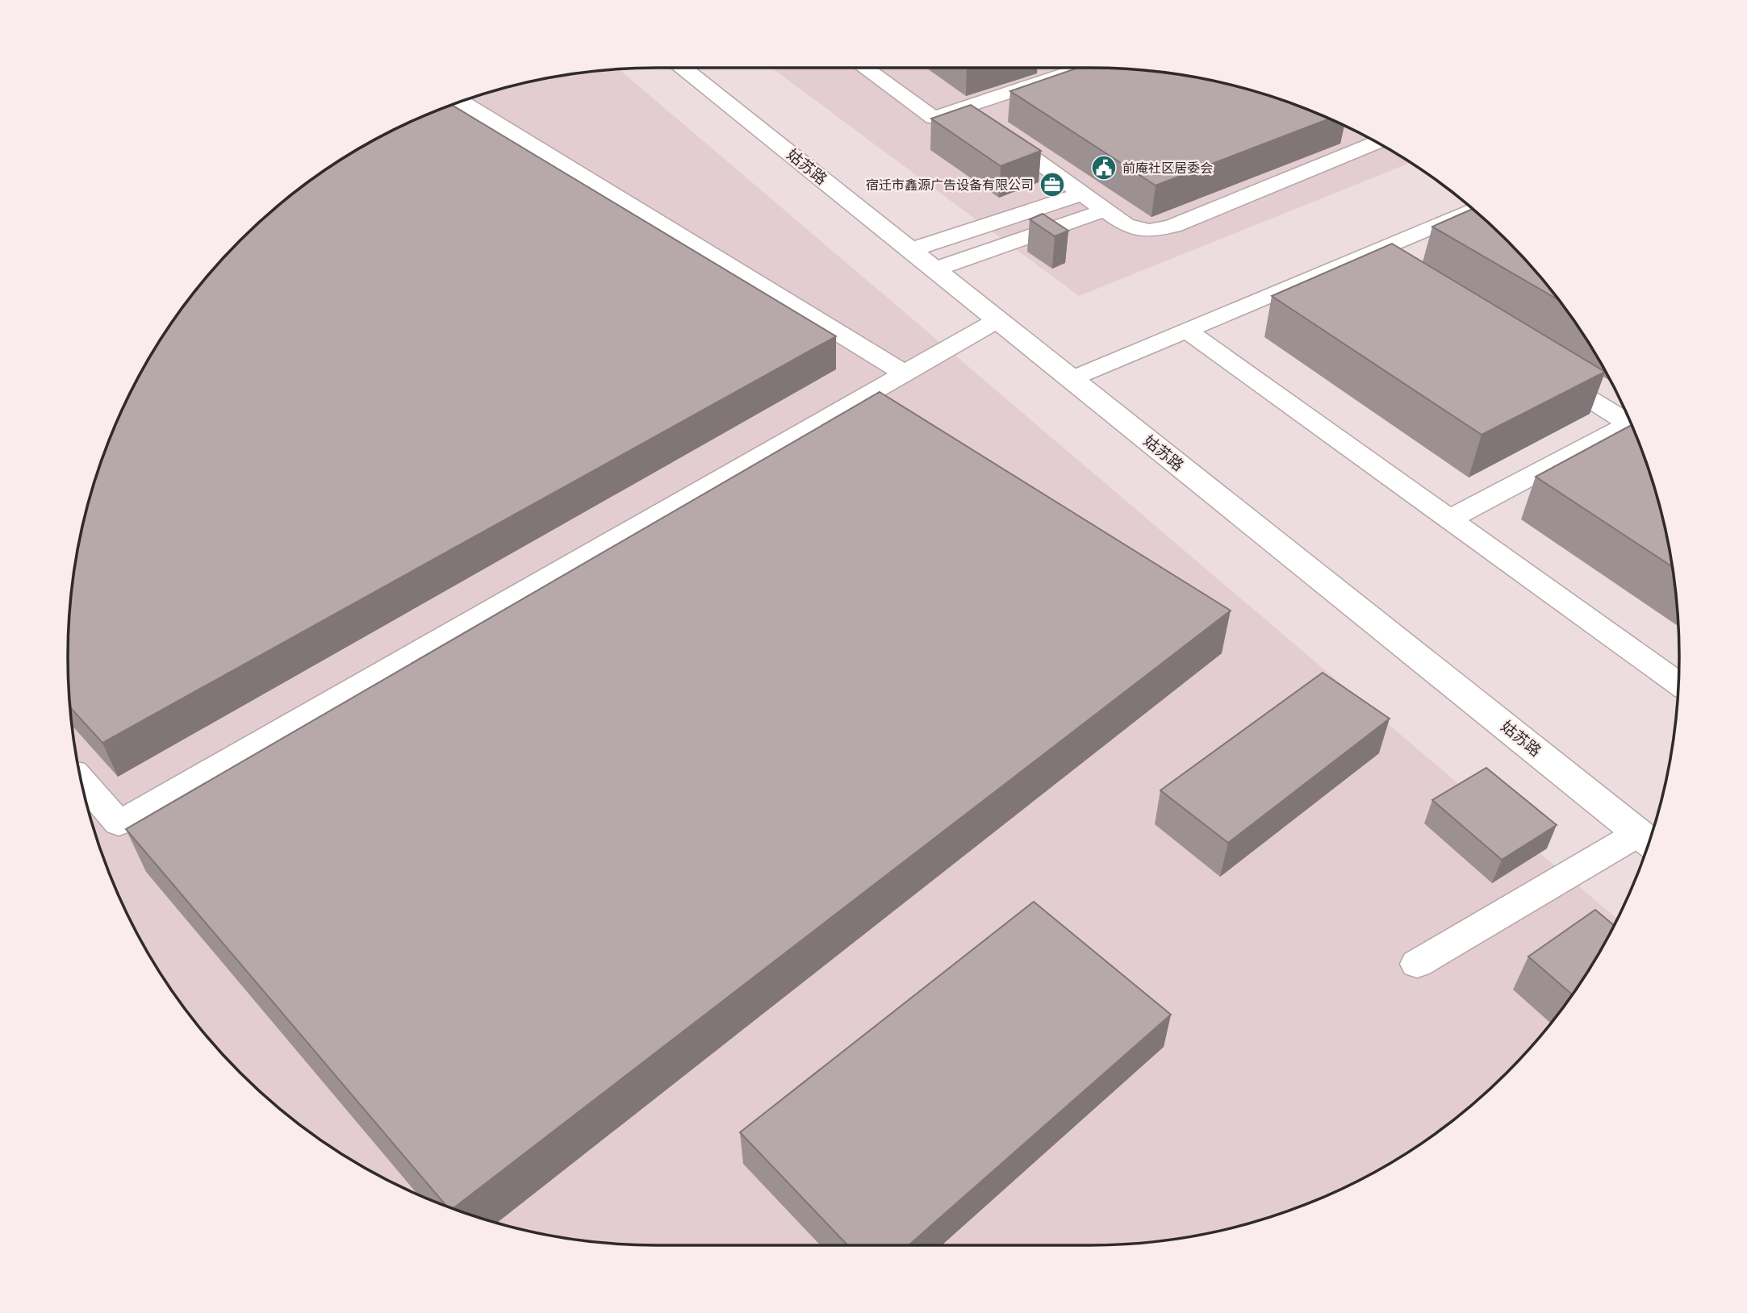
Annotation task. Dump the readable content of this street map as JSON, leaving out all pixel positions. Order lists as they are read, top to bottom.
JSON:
{
  "streets": {
    "street": ["姑苏路"]
  },
  "places": {
    "public building": ["前庵社区居委会"],
    "office": ["宿迁市鑫源广告设备有限公司"]
  }
}
